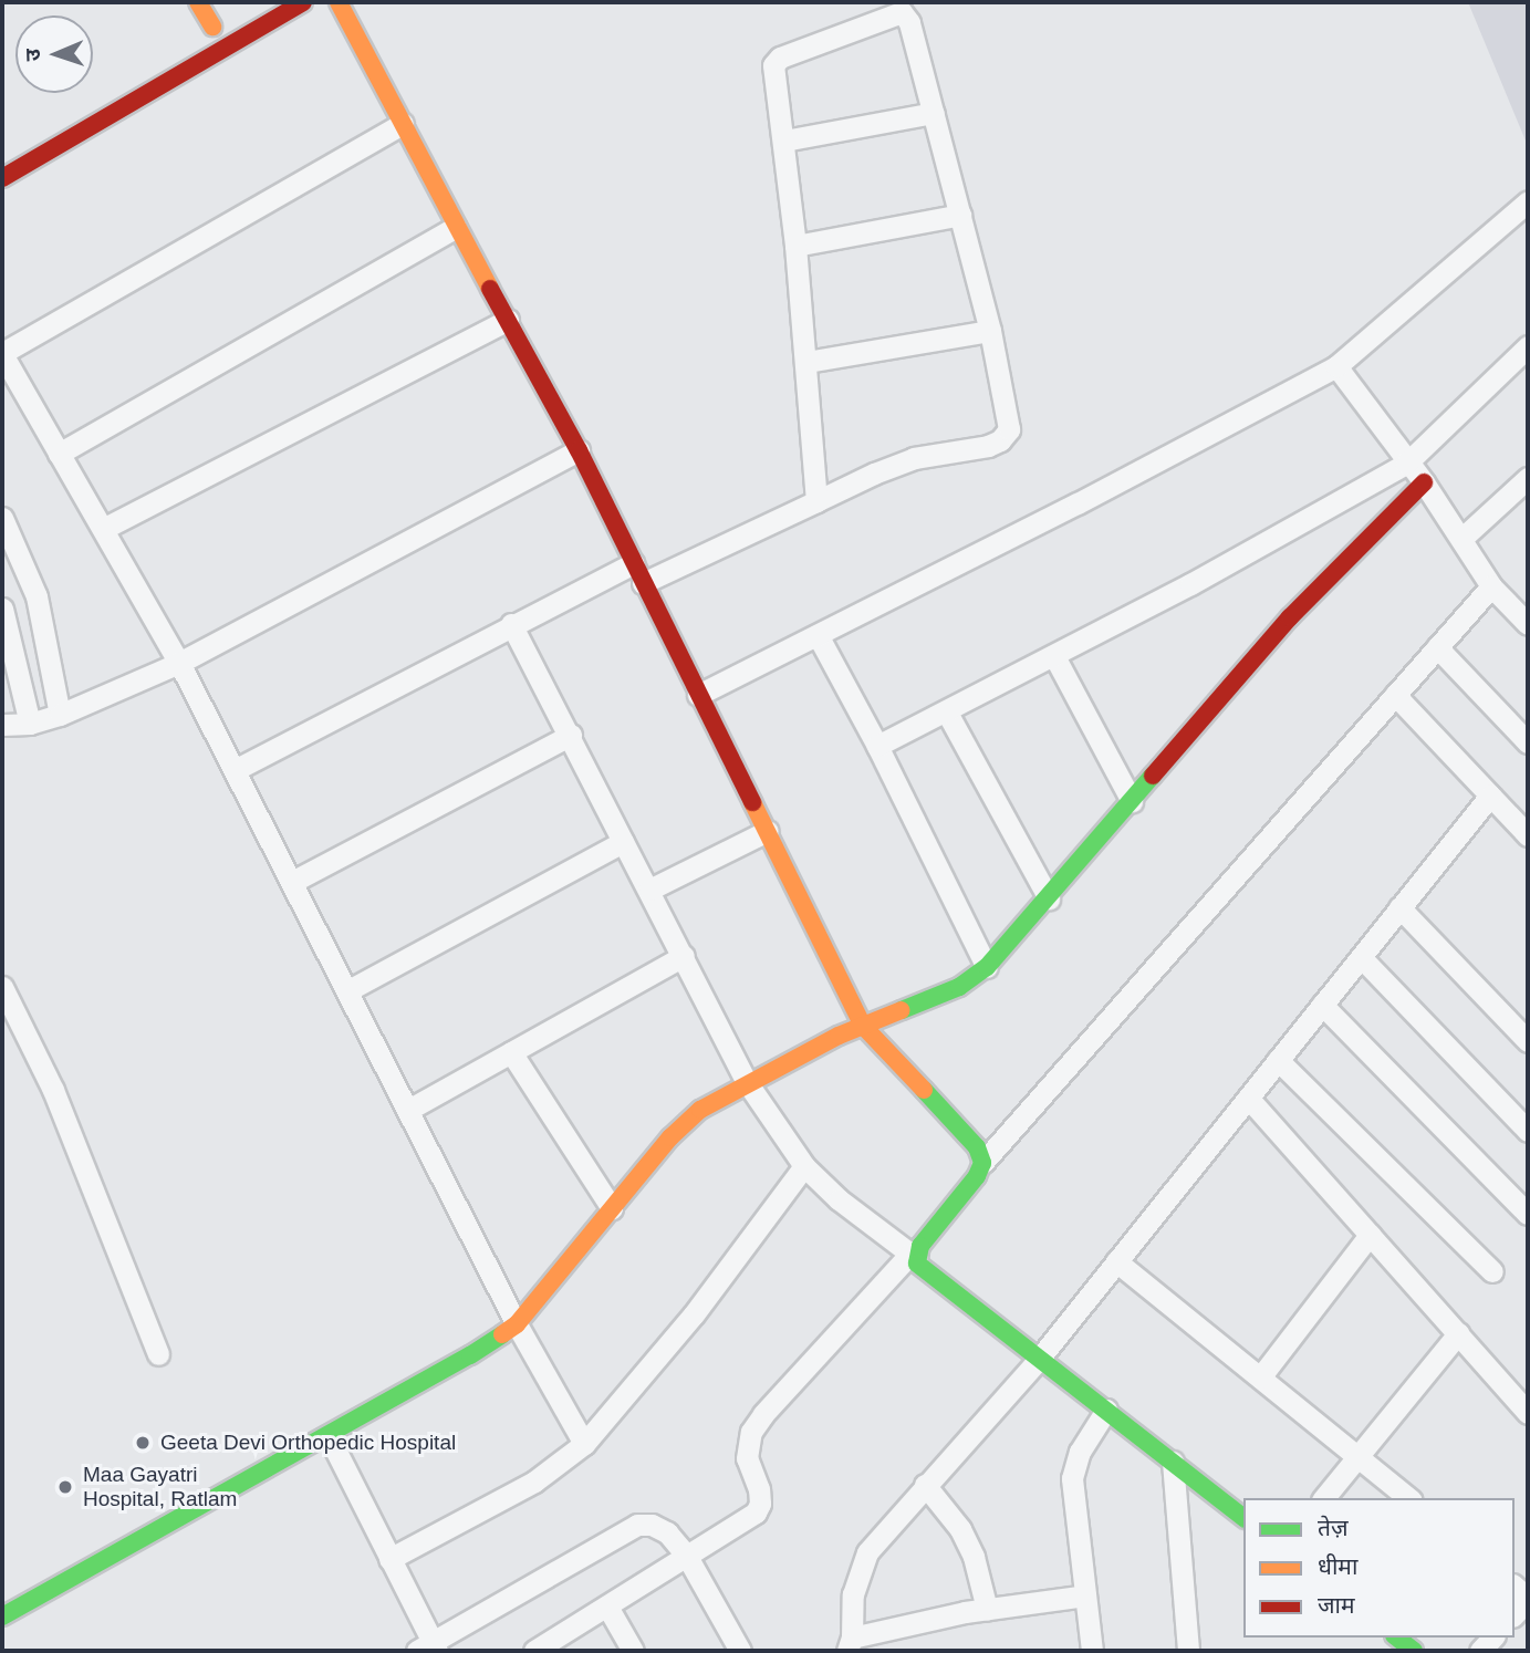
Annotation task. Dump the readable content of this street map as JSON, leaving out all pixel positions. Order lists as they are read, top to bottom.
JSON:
{
  "places": ["Geeta Devi Orthopedic Hospital", "Maa Gayatri Hospital, Ratlam"],
  "legend": ["तेज़", "धीमा", "जाम"],
  "north": "left"
}
